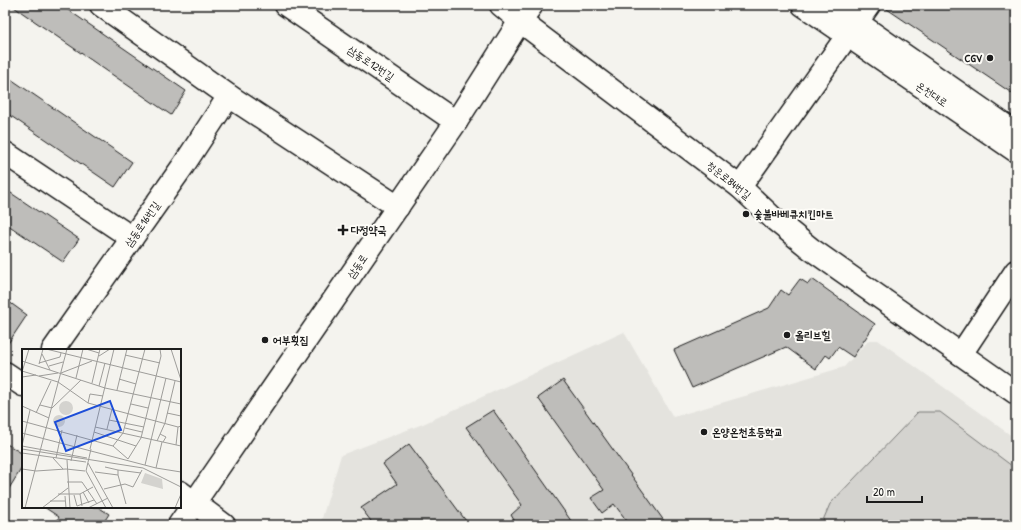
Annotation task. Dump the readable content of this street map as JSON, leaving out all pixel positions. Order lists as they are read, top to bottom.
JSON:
{
  "streets": {
    "street": [
      "삼동로12번길",
      "온천대로",
      "청운로84번길",
      "삼동로16번길",
      "삼동로"
    ]
  },
  "crossings": [
    ["삼동로12번길", "삼동로"],
    ["청운로84번길", "삼동로"]
  ],
  "places": {
    "other": [
      "CGV",
      "숯불바베큐치킨마트",
      "올리브힐",
      "어부횟집",
      "온양온천초등학교"
    ],
    "health": ["다정약국"]
  },
  "scale_bar": "20 m"
}
